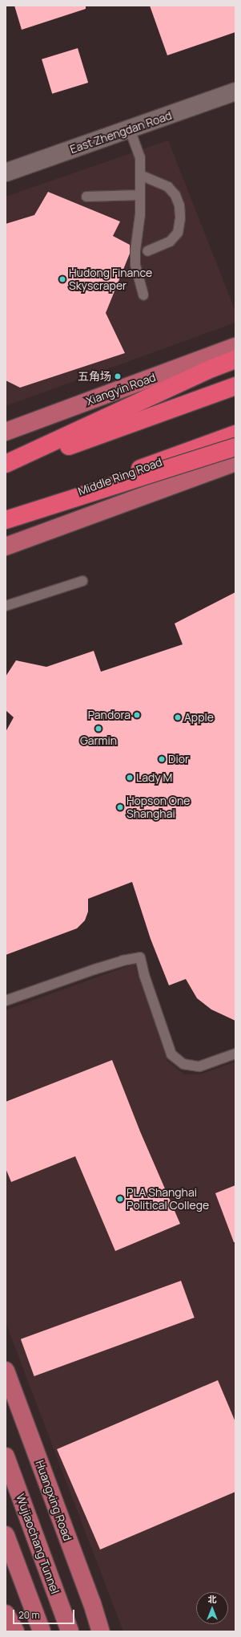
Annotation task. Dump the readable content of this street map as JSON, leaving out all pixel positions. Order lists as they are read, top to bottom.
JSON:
{
  "streets": {
    "highway": ["Middle Ring Road"],
    "main road": ["Xiangyin Road", "Huangxing Road", "Wujiaochang Tunnel"],
    "street": ["East Zhengdan Road"]
  },
  "places": [
    "Hudong Finance Skyscraper",
    "五角场",
    "Pandora",
    "Apple",
    "Garmin",
    "Dior",
    "Lady M",
    "Hopson One Shanghai",
    "PLA Shanghai Political College"
  ],
  "scale_bar": "20 m",
  "north": "top"
}
